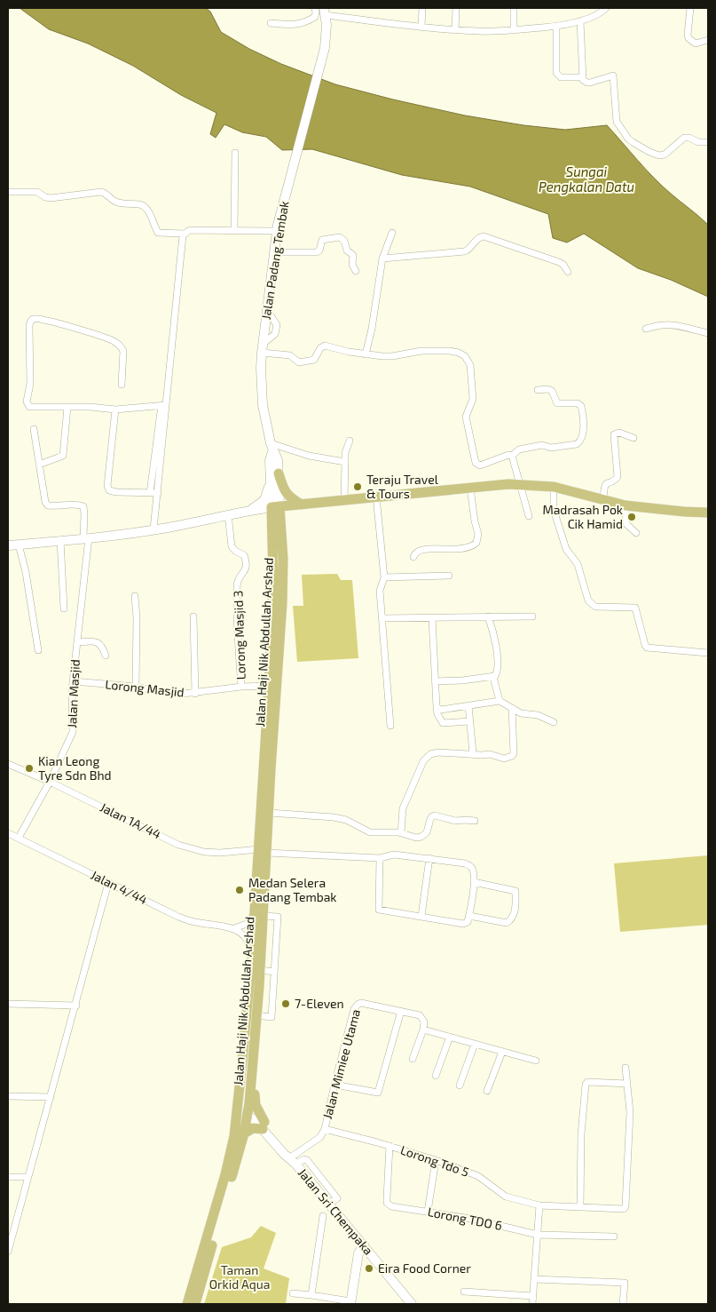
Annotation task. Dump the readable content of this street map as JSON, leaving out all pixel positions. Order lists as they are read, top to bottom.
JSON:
{
  "streets": {
    "main road": ["Jalan Padang Tembak", "Jalan Haji Nik Abdullah Arshad", "Jalan Sri Chempaka"],
    "street": [
      "Lorong Masjid 3",
      "Lorong Masjid",
      "Jalan Masjid",
      "Jalan 1A/44",
      "Jalan 4/44",
      "Jalan Mimiee Utama",
      "Lorong Tdo 5",
      "Lorong TDO 6"
    ]
  },
  "crossings": [
    ["Jalan Padang Tembak", "Jalan Haji Nik Abdullah Arshad"],
    ["Lorong Masjid 3", "Lorong Masjid"],
    ["Jalan Haji Nik Abdullah Arshad", "Lorong Masjid"],
    ["Jalan Haji Nik Abdullah Arshad", "Jalan 1A/44"],
    ["Jalan Haji Nik Abdullah Arshad", "Jalan Sri Chempaka"],
    ["Lorong Masjid", "Jalan Masjid"],
    ["Jalan Masjid", "Jalan 1A/44"],
    ["Jalan Masjid", "Jalan 4/44"],
    ["Jalan Mimiee Utama", "Lorong Tdo 5"],
    ["Jalan Mimiee Utama", "Jalan Sri Chempaka"],
    ["Lorong Tdo 5", "Lorong TDO 6"]
  ],
  "water": ["Sungai Pengkalan Datu"],
  "parks": ["Taman Orkid Aqua"],
  "places": [
    "Teraju Travel & Tours",
    "Madrasah Pok Cik Hamid",
    "Kian Leong Tyre Sdn Bhd",
    "Medan Selera Padang Tembak",
    "7-Eleven",
    "Eira Food Corner"
  ]
}
